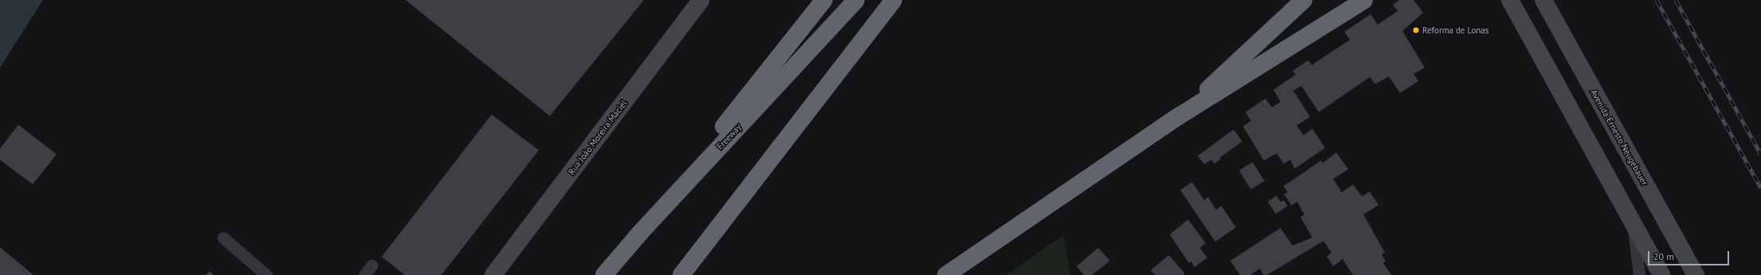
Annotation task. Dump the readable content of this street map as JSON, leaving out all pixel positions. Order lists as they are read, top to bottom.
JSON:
{
  "streets": {
    "highway": ["Freeway"],
    "main road": ["Rua João Moreira Maciel", "Avenida Ernesto Neugebauer"]
  },
  "places": ["Reforma de Lonas"],
  "scale_bar": "20 m"
}
